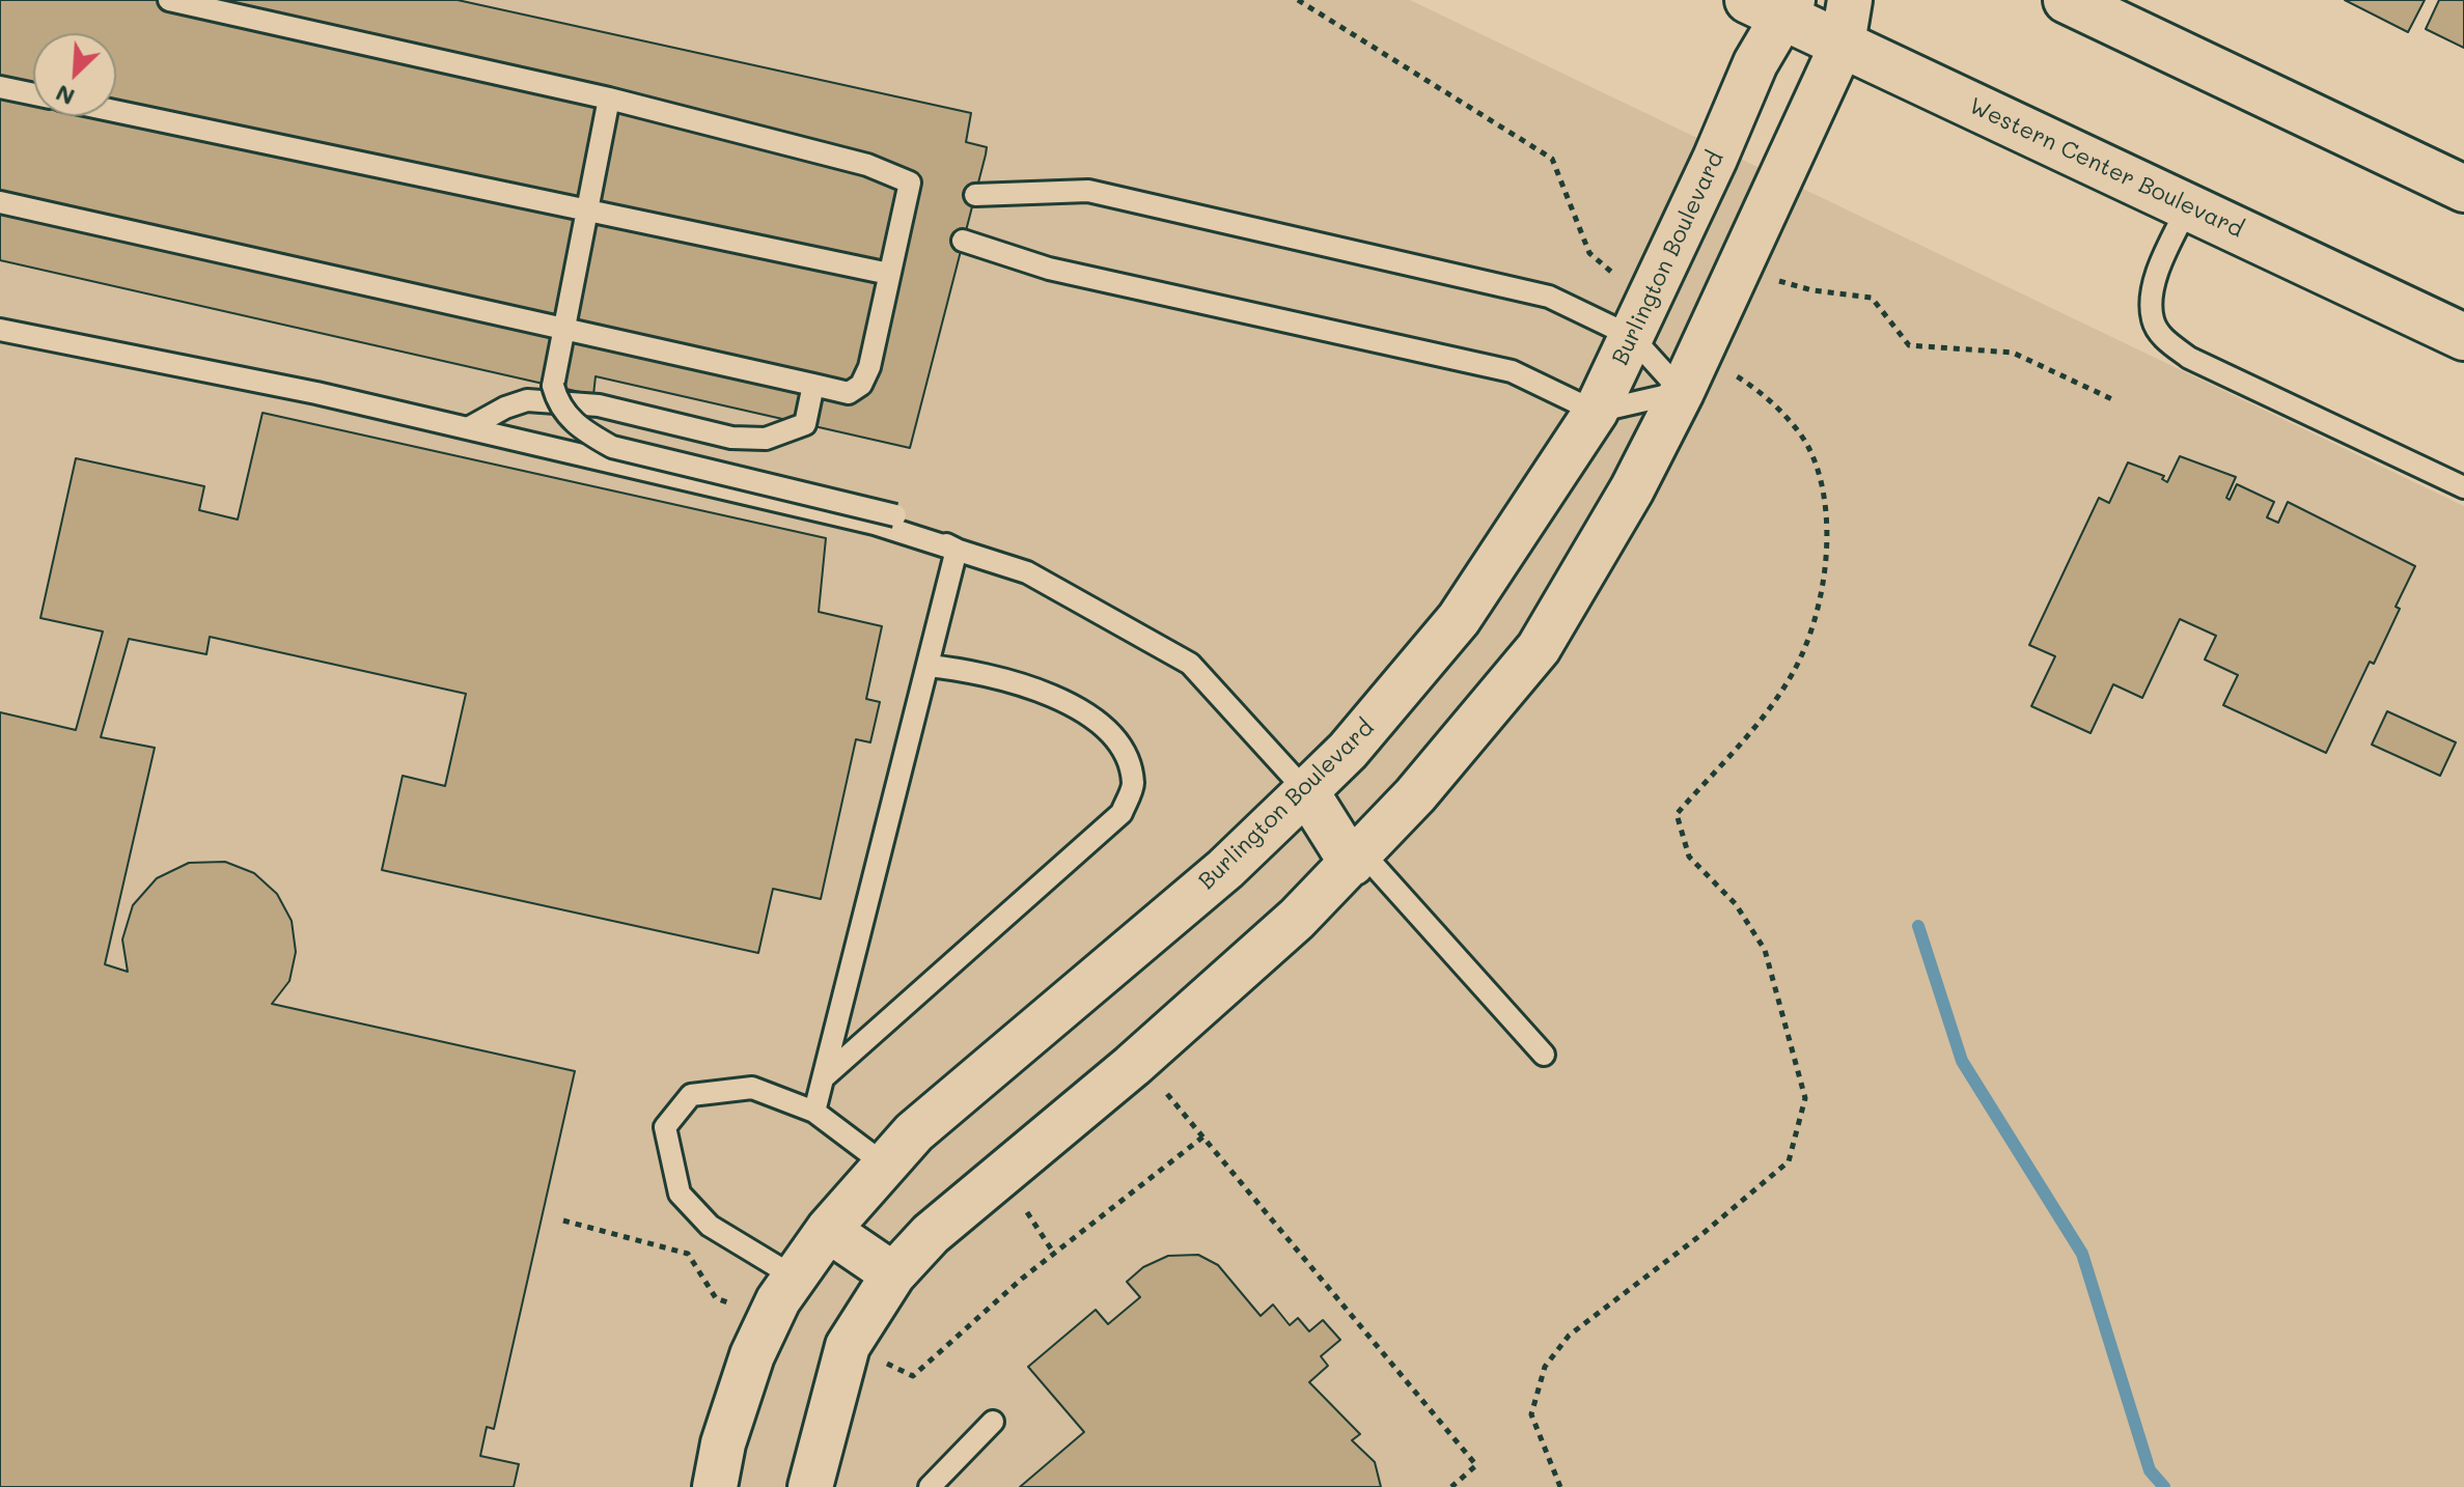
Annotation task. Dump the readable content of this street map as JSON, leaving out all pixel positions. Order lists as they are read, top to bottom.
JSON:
{
  "streets": {
    "main road": ["Western Center Boulevard"],
    "street": ["Burlington Boulevard"]
  },
  "crossings": [
    ["Western Center Boulevard", "Burlington Boulevard"]
  ],
  "north": "bottom left"
}
